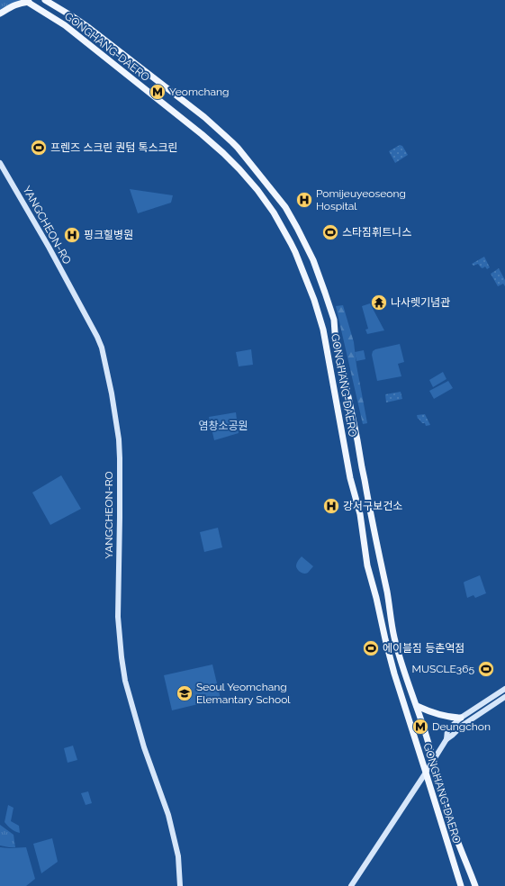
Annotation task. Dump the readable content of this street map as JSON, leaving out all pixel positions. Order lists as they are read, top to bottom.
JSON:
{
  "streets": {
    "main road": ["GONGHANG-DAERO", "YANGCHEON-RO"]
  },
  "parks": ["염창소공원"],
  "places": {
    "metro station": ["Yeomchang", "Deungchon"],
    "sports": [
      "프렌즈 스크린 퀀텀 톡스크린",
      "스타짐휘트니스",
      "에이블짐 등촌역점",
      "MUSCLE365"
    ],
    "hospital": ["Pomijeuyeoseong Hospital", "핑크힐병원", "강서구보건소"],
    "temple": ["나사렛기념관"],
    "school or university": ["Seoul Yeomchang Elemantary School"]
  }
}
